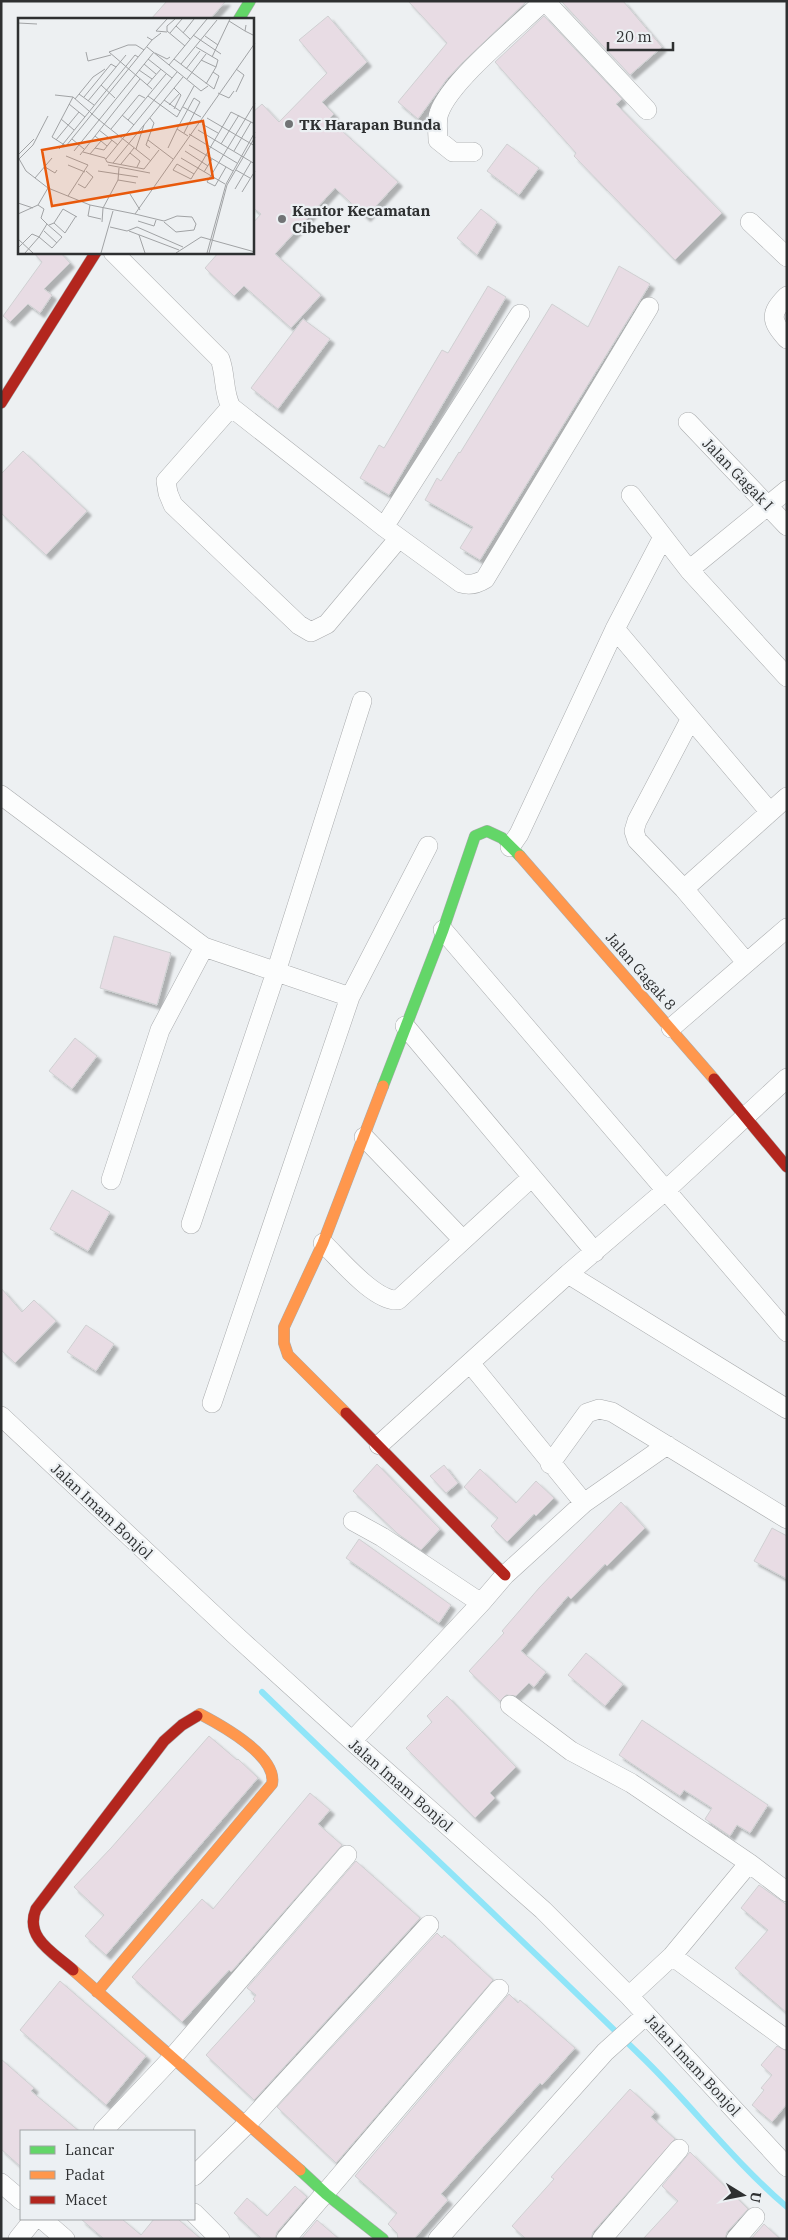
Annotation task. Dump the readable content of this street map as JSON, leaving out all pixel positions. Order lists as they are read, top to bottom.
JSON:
{
  "streets": {
    "street": ["Jalan Gagak I", "Jalan Gagak 8", "Jalan Imam Bonjol"]
  },
  "places": ["TK Harapan Bunda", "Kantor Kecamatan Cibeber"],
  "legend": ["Lancar", "Padat", "Macet"],
  "scale_bar": "20 m",
  "north": "right"
}
